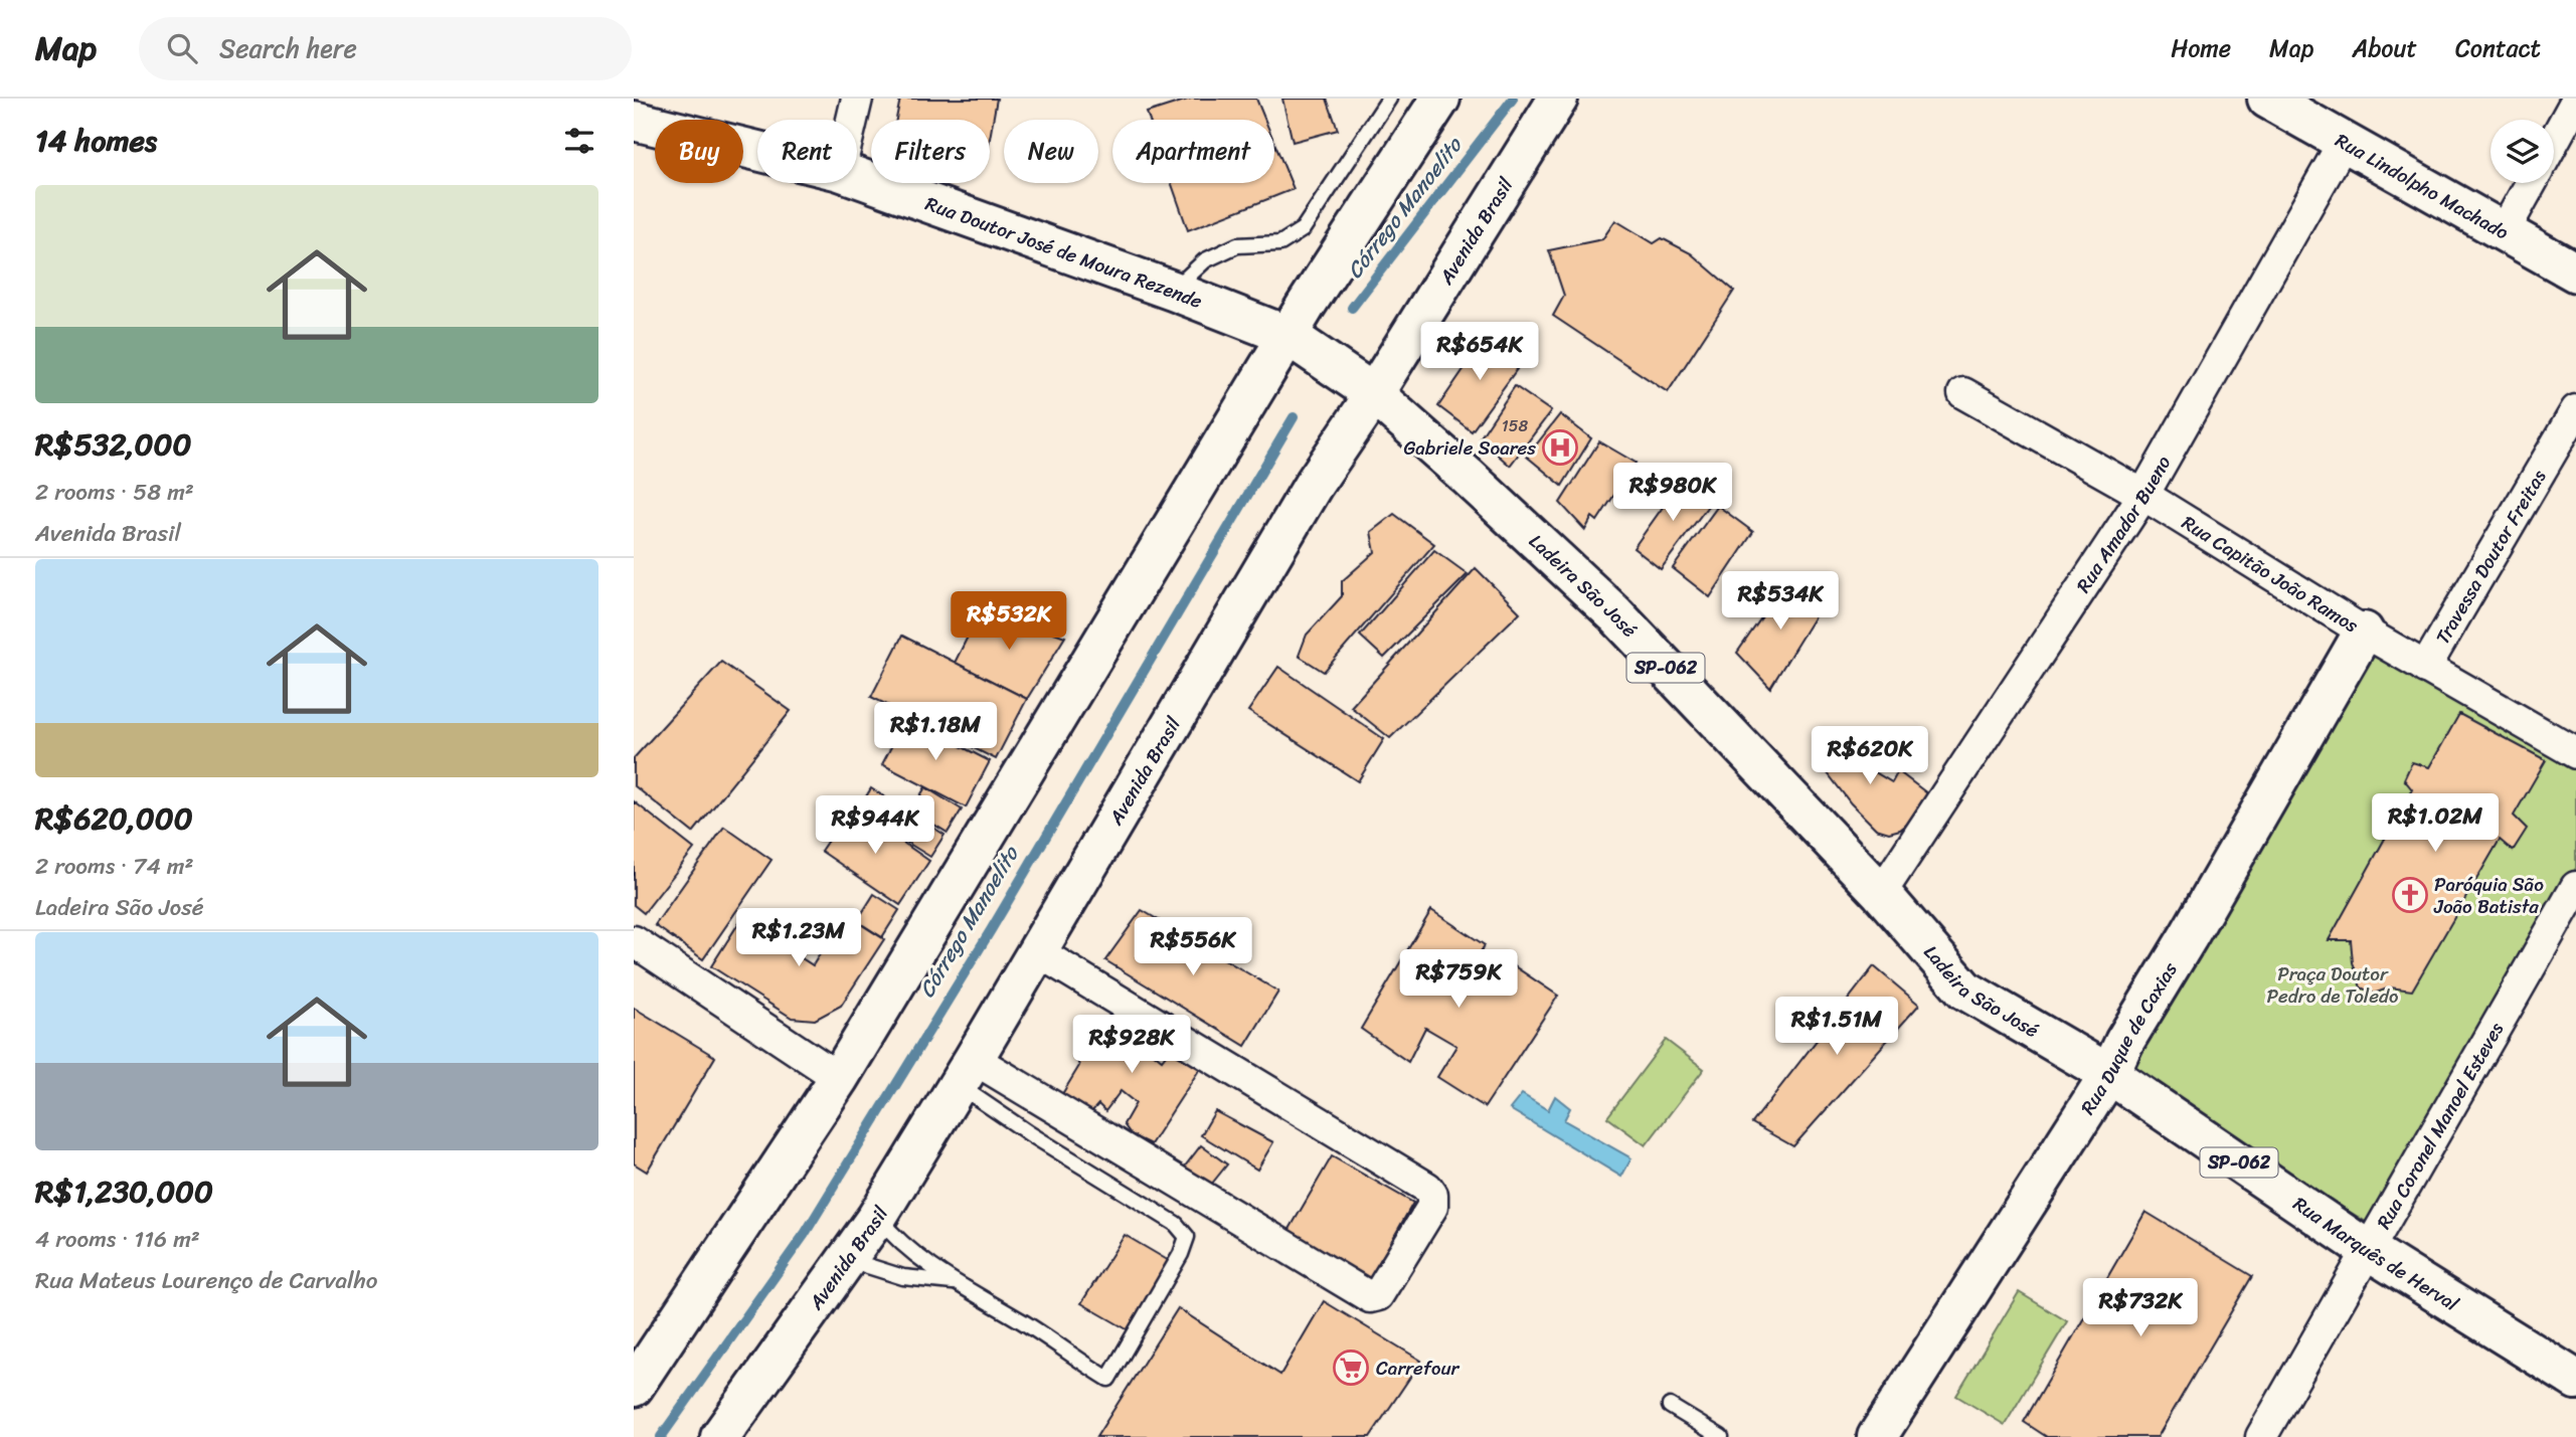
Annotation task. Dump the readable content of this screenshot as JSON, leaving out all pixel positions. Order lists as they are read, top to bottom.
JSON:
{
  "streets": {
    "main road": [
      "Rua Lindolpho Machado",
      "Avenida Brasil",
      "Rua Doutor José de Moura Rezende",
      "Ladeira São José",
      "SP-062",
      "Rua Duque de Caxias",
      "Rua Marquês de Herval"
    ],
    "street": [
      "Rua Amador Bueno",
      "Travessa Doutor Freitas",
      "Rua Capitão João Ramos",
      "Rua Coronel Manoel Esteves"
    ]
  },
  "crossings": [
    ["Rua Lindolpho Machado", "Rua Amador Bueno"],
    ["Avenida Brasil", "Ladeira São José"],
    ["Rua Doutor José de Moura Rezende", "Ladeira São José"],
    ["Rua Amador Bueno", "Rua Capitão João Ramos"],
    ["Rua Amador Bueno", "Ladeira São José"],
    ["Travessa Doutor Freitas", "Rua Capitão João Ramos"],
    ["Rua Capitão João Ramos", "Rua Duque de Caxias"],
    ["Ladeira São José", "Rua Duque de Caxias"],
    ["Ladeira São José", "Rua Marquês de Herval"],
    ["Rua Duque de Caxias", "Rua Marquês de Herval"],
    ["Rua Coronel Manoel Esteves", "Rua Marquês de Herval"]
  ],
  "water": ["Córrego Manoelito"],
  "parks": ["Praça Doutor Pedro de Toledo"],
  "places": {
    "hospital": ["Gabriele Soares"],
    "church": ["Paróquia São João Batista"],
    "supermarket": ["Carrefour"]
  },
  "house_numbers": ["158"],
  "page": {
    "header": "Map",
    "search": "Search here",
    "nav": [
      "Home",
      "Map",
      "About",
      "Contact"
    ],
    "heading": "14 homes",
    "chip": [
      "Buy",
      "Rent",
      "Filters",
      "New",
      "Apartment"
    ],
    "list": [
      {
        "name": "R$532,000",
        "note": "2 rooms · 58 m² · Avenida Brasil"
      },
      {
        "name": "R$620,000",
        "note": "2 rooms · 74 m² · Ladeira São José"
      },
      {
        "name": "R$1,230,000",
        "note": "4 rooms · 116 m² · Rua Mateus Lourenço de Carvalho"
      }
    ],
    "price": [
      "R$654K",
      "R$980K",
      "R$534K",
      "R$532K",
      "R$1.18M",
      "R$620K",
      "R$1.02M",
      "R$944K",
      "R$1.23M",
      "R$556K",
      "R$759K",
      "R$1.51M",
      "R$928K",
      "R$732K"
    ]
  }
}
